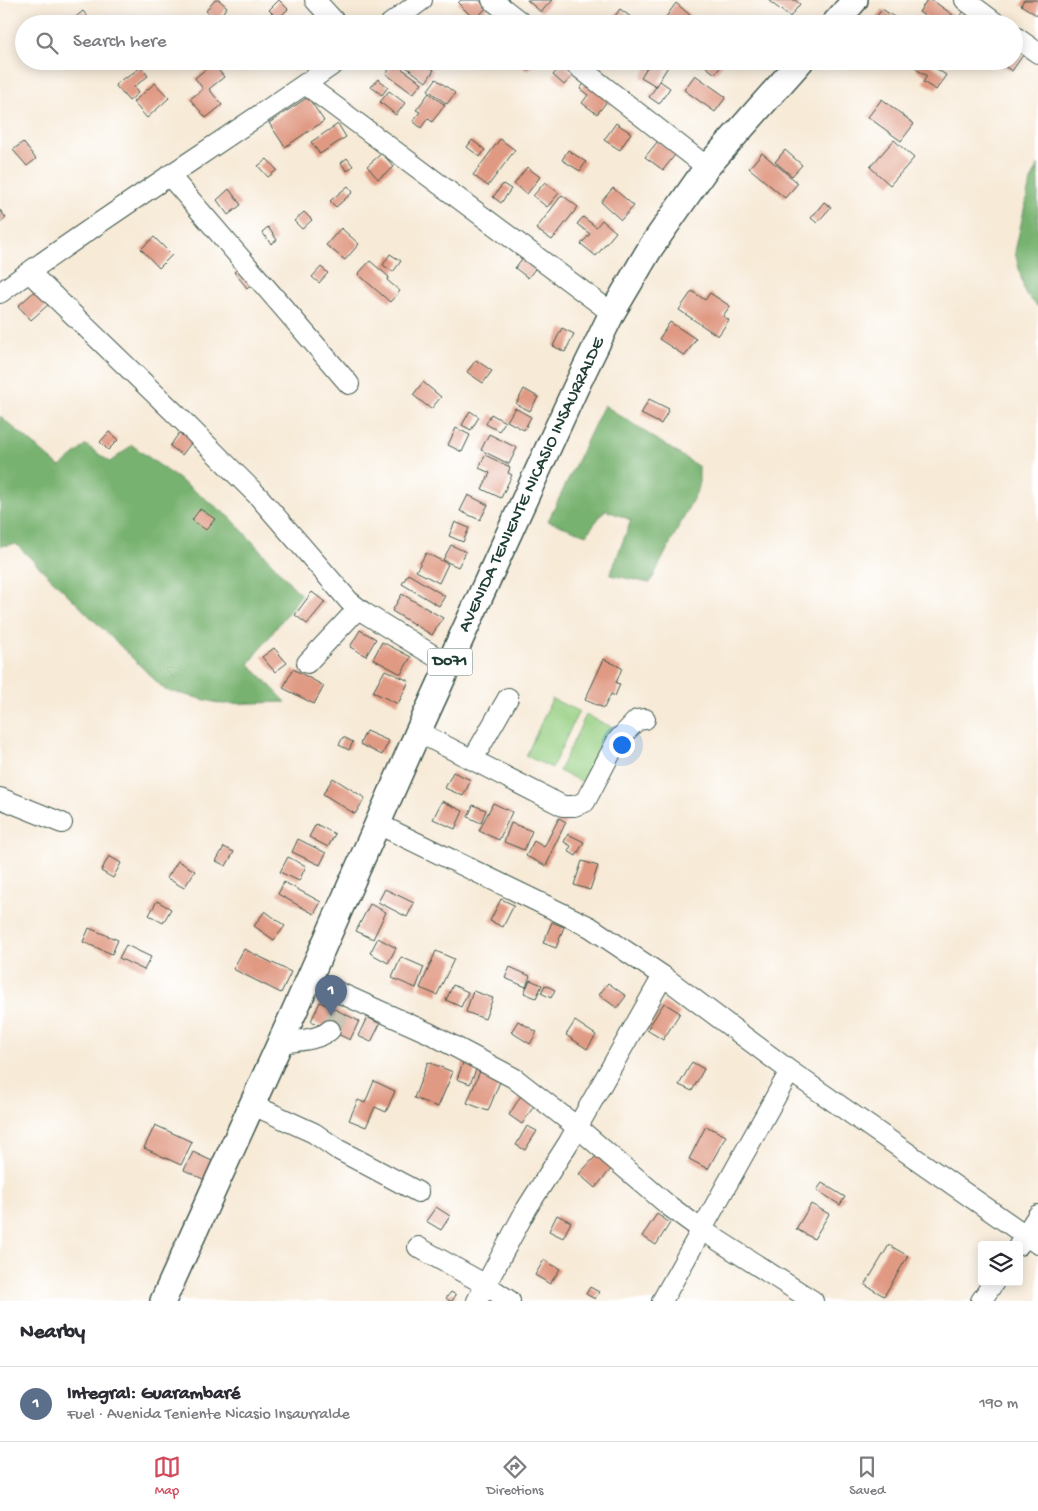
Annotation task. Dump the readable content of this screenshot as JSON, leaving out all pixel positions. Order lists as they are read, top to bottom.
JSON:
{
  "streets": {
    "main road": ["AVENIDA TENIENTE NICASIO INSAURRALDE", "D071"]
  },
  "page": {
    "search": "Search here",
    "pins": "1",
    "heading": "Nearby",
    "list": [
      {
        "mark": "1",
        "name": "Integral: Guarambaré",
        "note": "Fuel · Avenida Teniente Nicasio Insaurralde",
        "value": "190 m"
      }
    ],
    "nav": ["Map", "Directions", "Saved"]
  }
}
